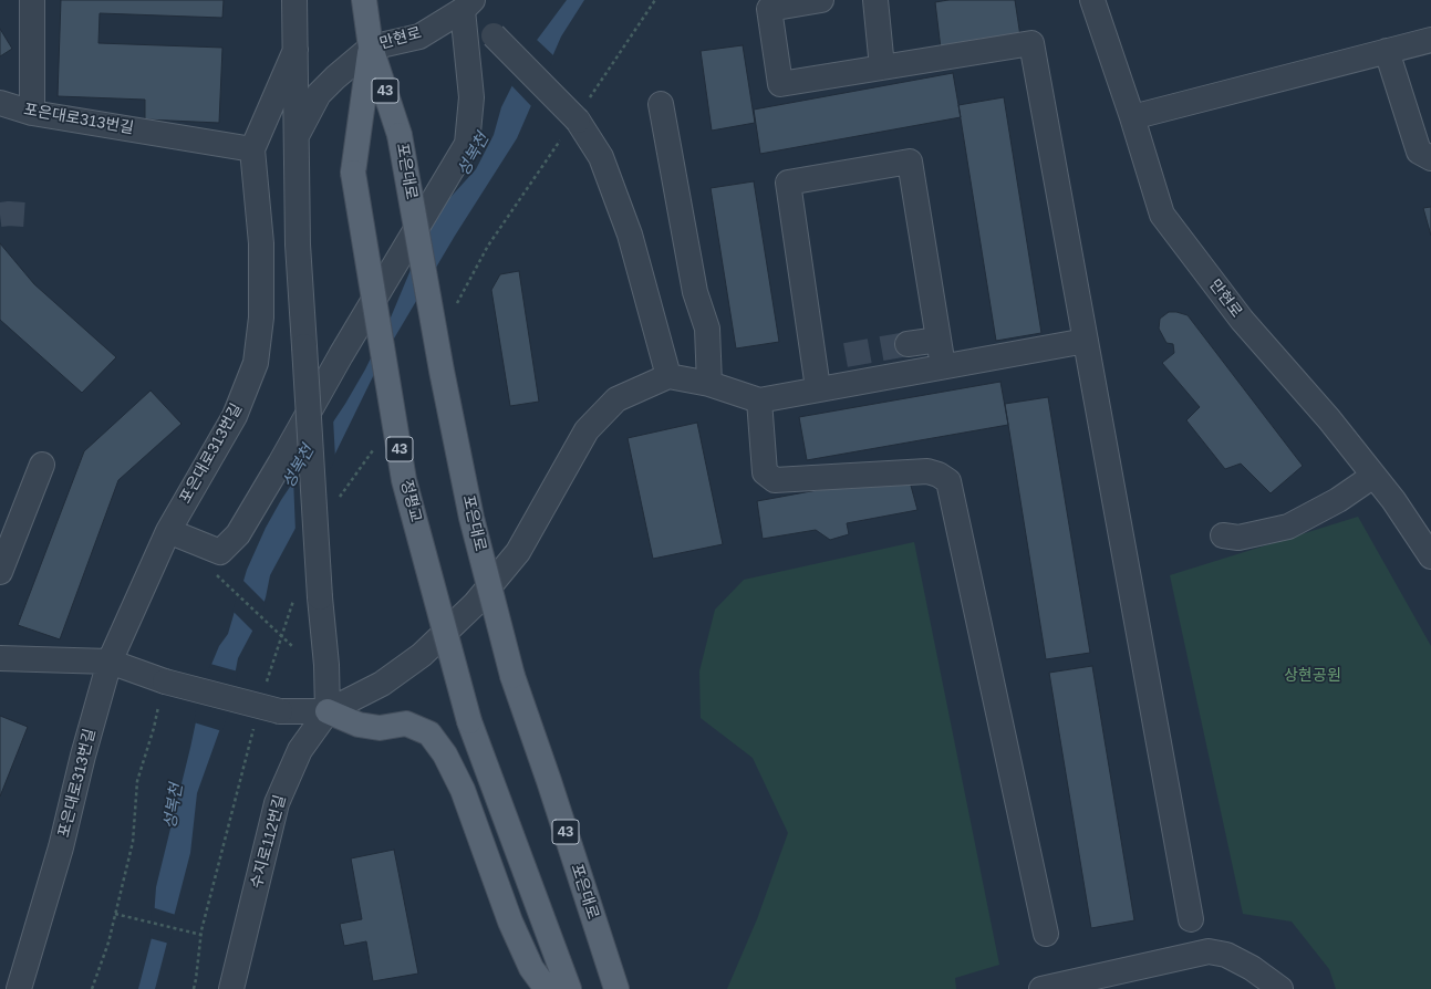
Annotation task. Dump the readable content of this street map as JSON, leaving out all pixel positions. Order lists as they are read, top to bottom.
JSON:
{
  "streets": {
    "main road": ["43", "포은대로", "정평교"],
    "street": ["만현로", "포은대로313번길", "수지로112번길"]
  },
  "crossings": [
    ["만현로", "포은대로"],
    ["포은대로", "정평교"]
  ],
  "water": ["성복천"],
  "parks": ["상현공원"]
}
